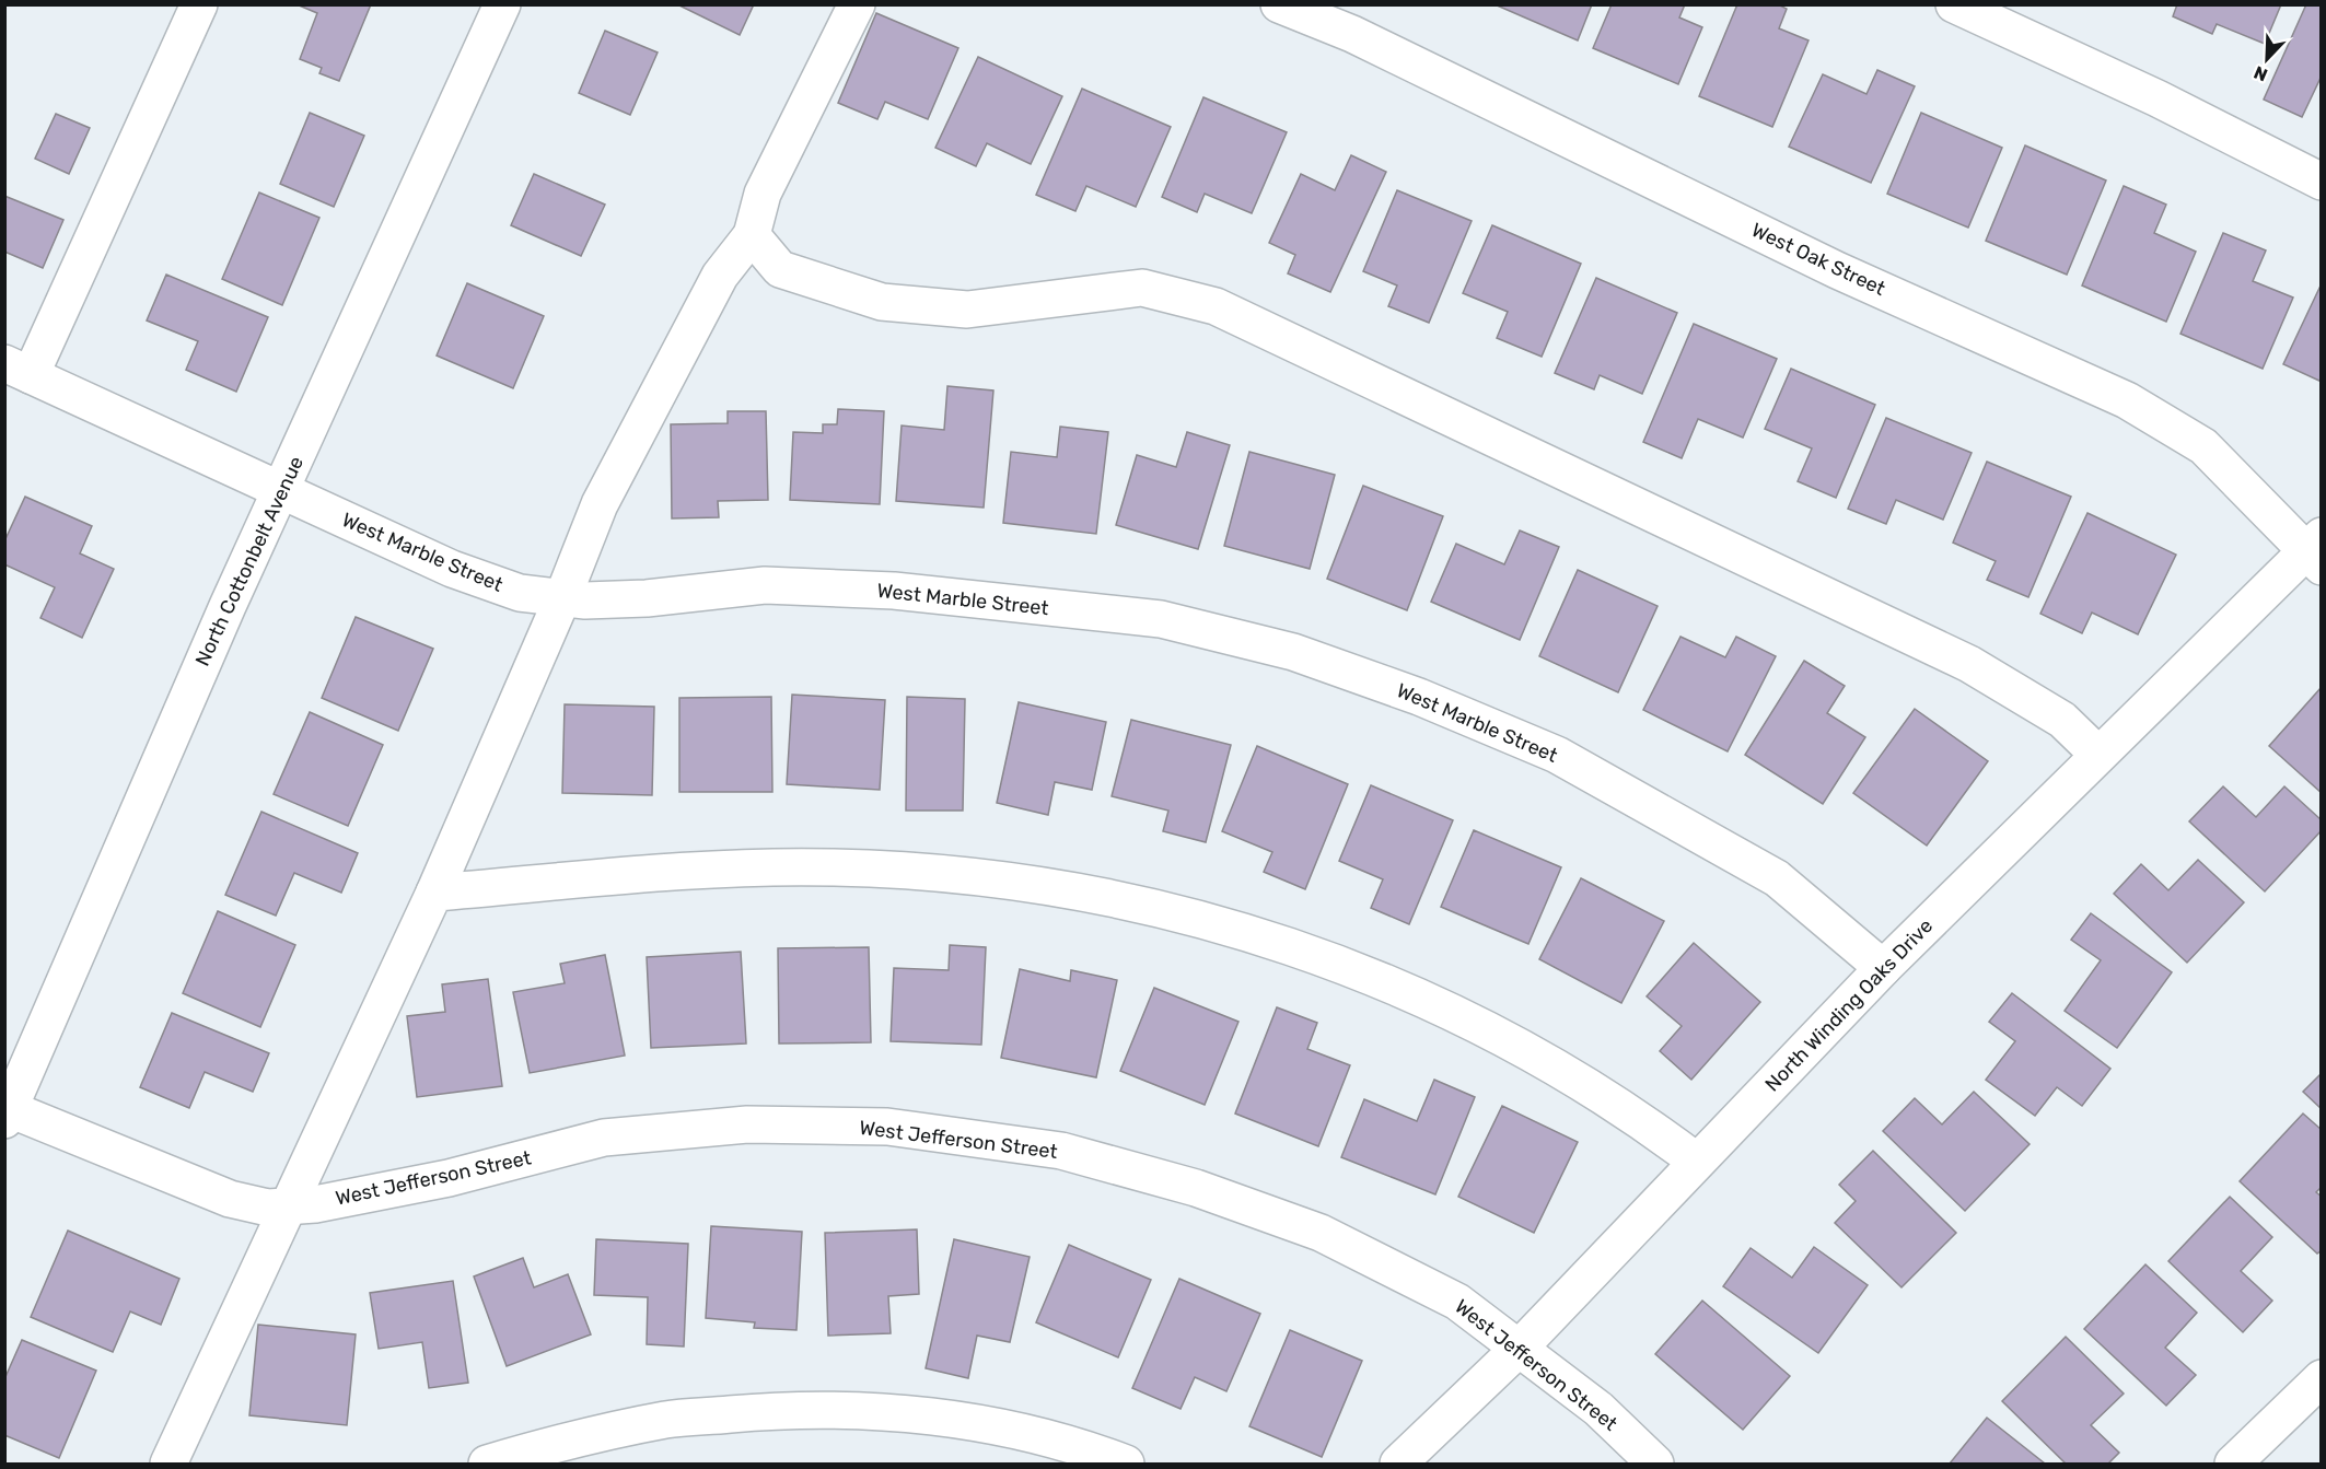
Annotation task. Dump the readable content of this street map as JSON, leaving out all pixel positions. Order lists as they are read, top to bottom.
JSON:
{
  "streets": {
    "street": [
      "West Oak Street",
      "West Marble Street",
      "North Cottonbelt Avenue",
      "North Winding Oaks Drive",
      "West Jefferson Street"
    ]
  },
  "crossings": [
    ["West Oak Street", "North Winding Oaks Drive"],
    ["West Marble Street", "North Cottonbelt Avenue"],
    ["West Marble Street", "North Winding Oaks Drive"],
    ["North Cottonbelt Avenue", "West Jefferson Street"],
    ["North Winding Oaks Drive", "West Jefferson Street"]
  ],
  "north": "bottom left"
}
